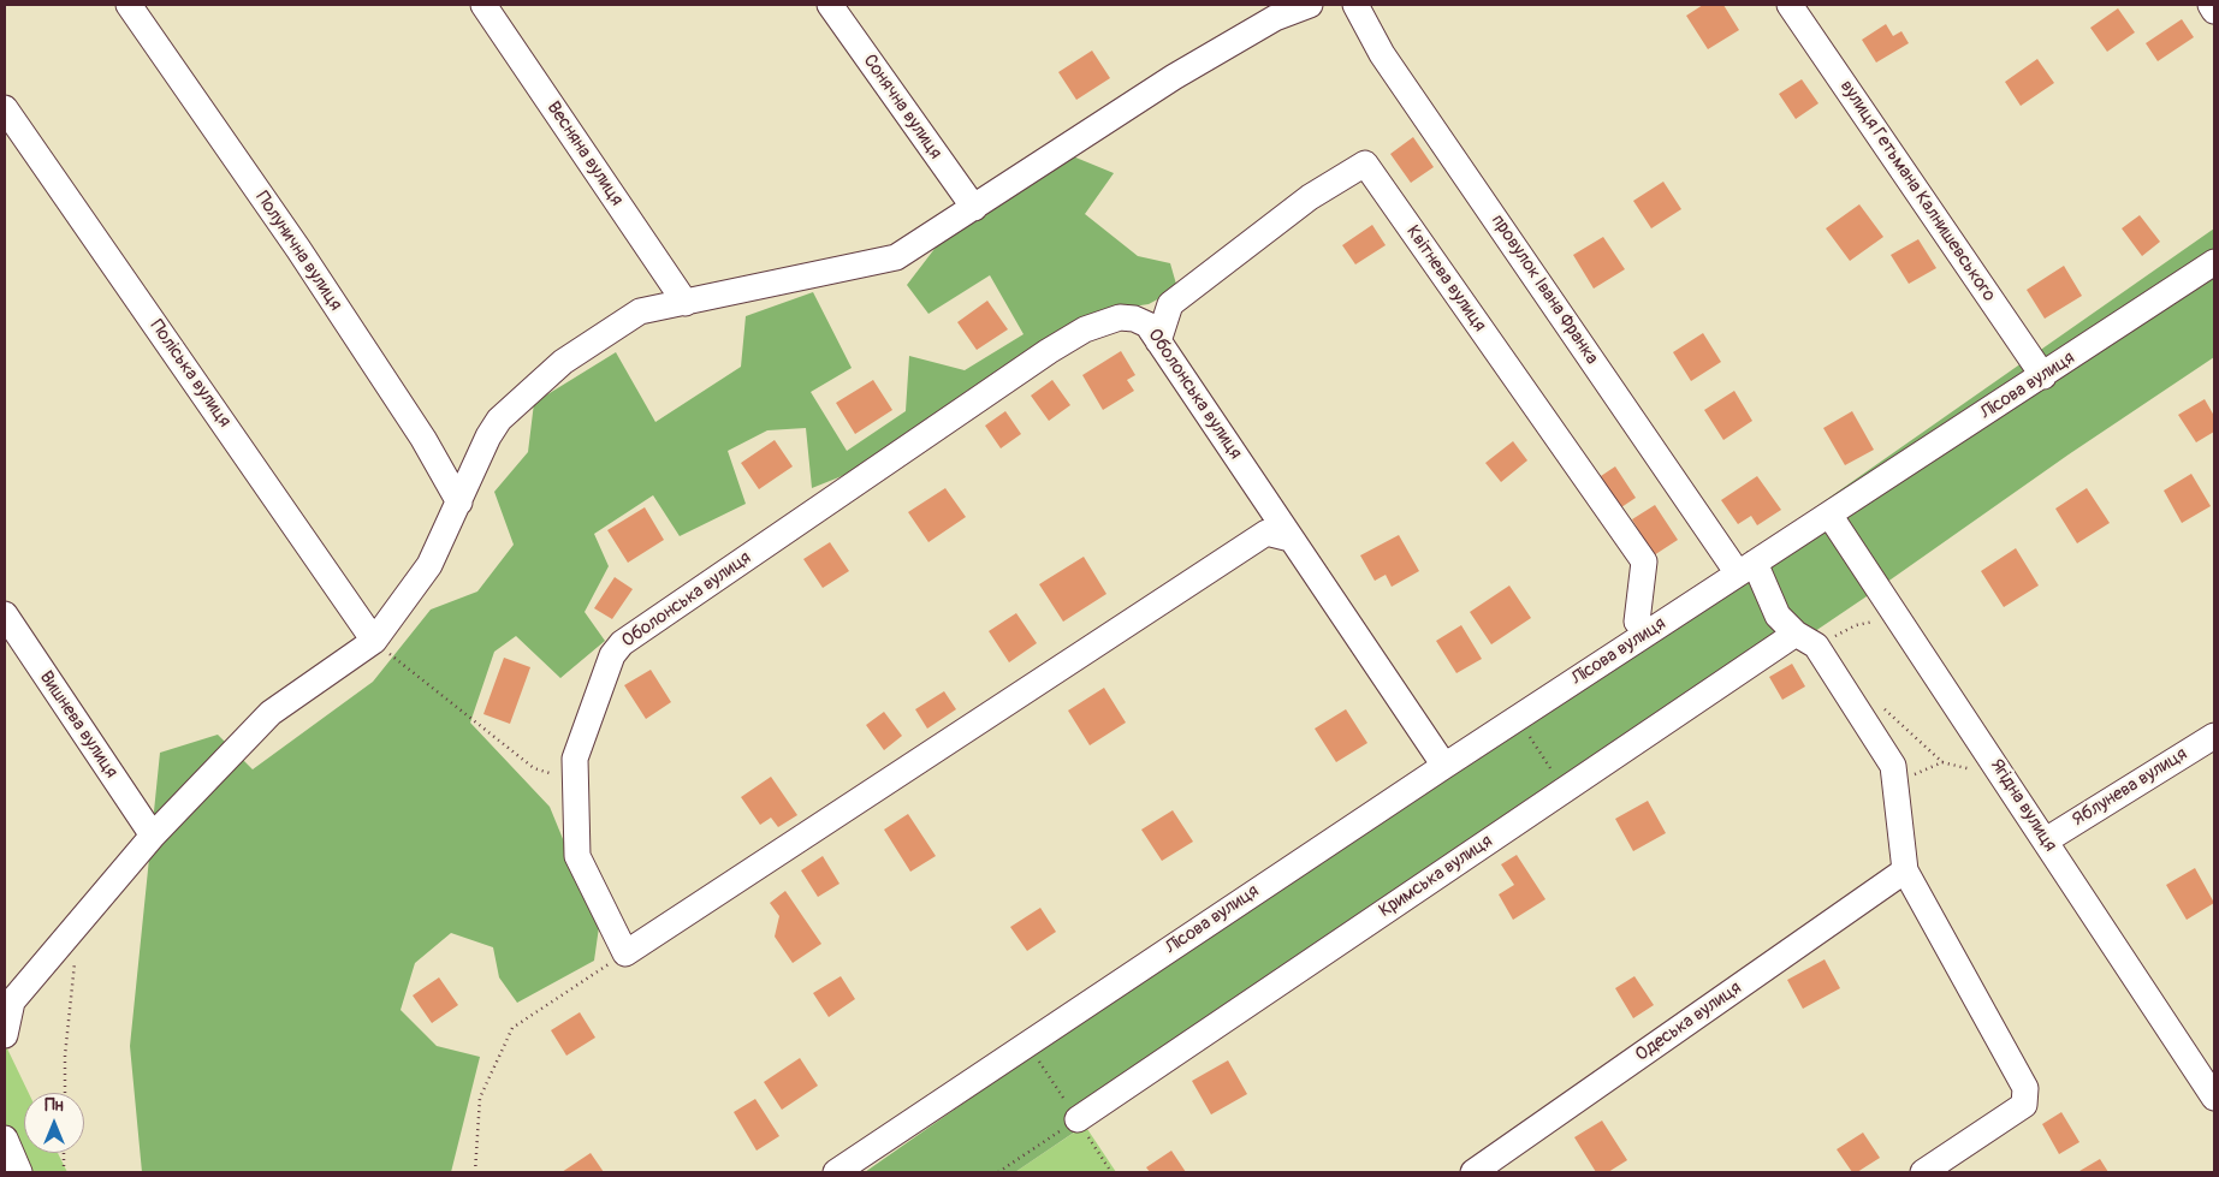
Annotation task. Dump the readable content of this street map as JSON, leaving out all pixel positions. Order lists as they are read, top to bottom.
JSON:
{
  "streets": {
    "street": [
      "Сонячна вулиця",
      "Весняна вулиця",
      "вулиця Гетьмана Калнишевського",
      "Полунична вулиця",
      "Квітнева вулиця",
      "провулок Івана Франка",
      "Поліська вулиця",
      "Лісова вулиця",
      "Оболонська вулиця",
      "Вишнева вулиця",
      "Яблунева вулиця",
      "Ягідна вулиця",
      "Кримська вулиця",
      "Одеська вулиця"
    ]
  },
  "crossings": [
    ["вулиця Гетьмана Калнишевського", "Лісова вулиця"],
    ["Квітнева вулиця", "Лісова вулиця"],
    ["Квітнева вулиця", "Оболонська вулиця"],
    ["провулок Івана Франка", "Лісова вулиця"],
    ["провулок Івана Франка", "Кримська вулиця"],
    ["провулок Івана Франка", "Одеська вулиця"],
    ["Лісова вулиця", "Оболонська вулиця"],
    ["Лісова вулиця", "Ягідна вулиця"],
    ["Яблунева вулиця", "Ягідна вулиця"]
  ],
  "north": "top"
}
